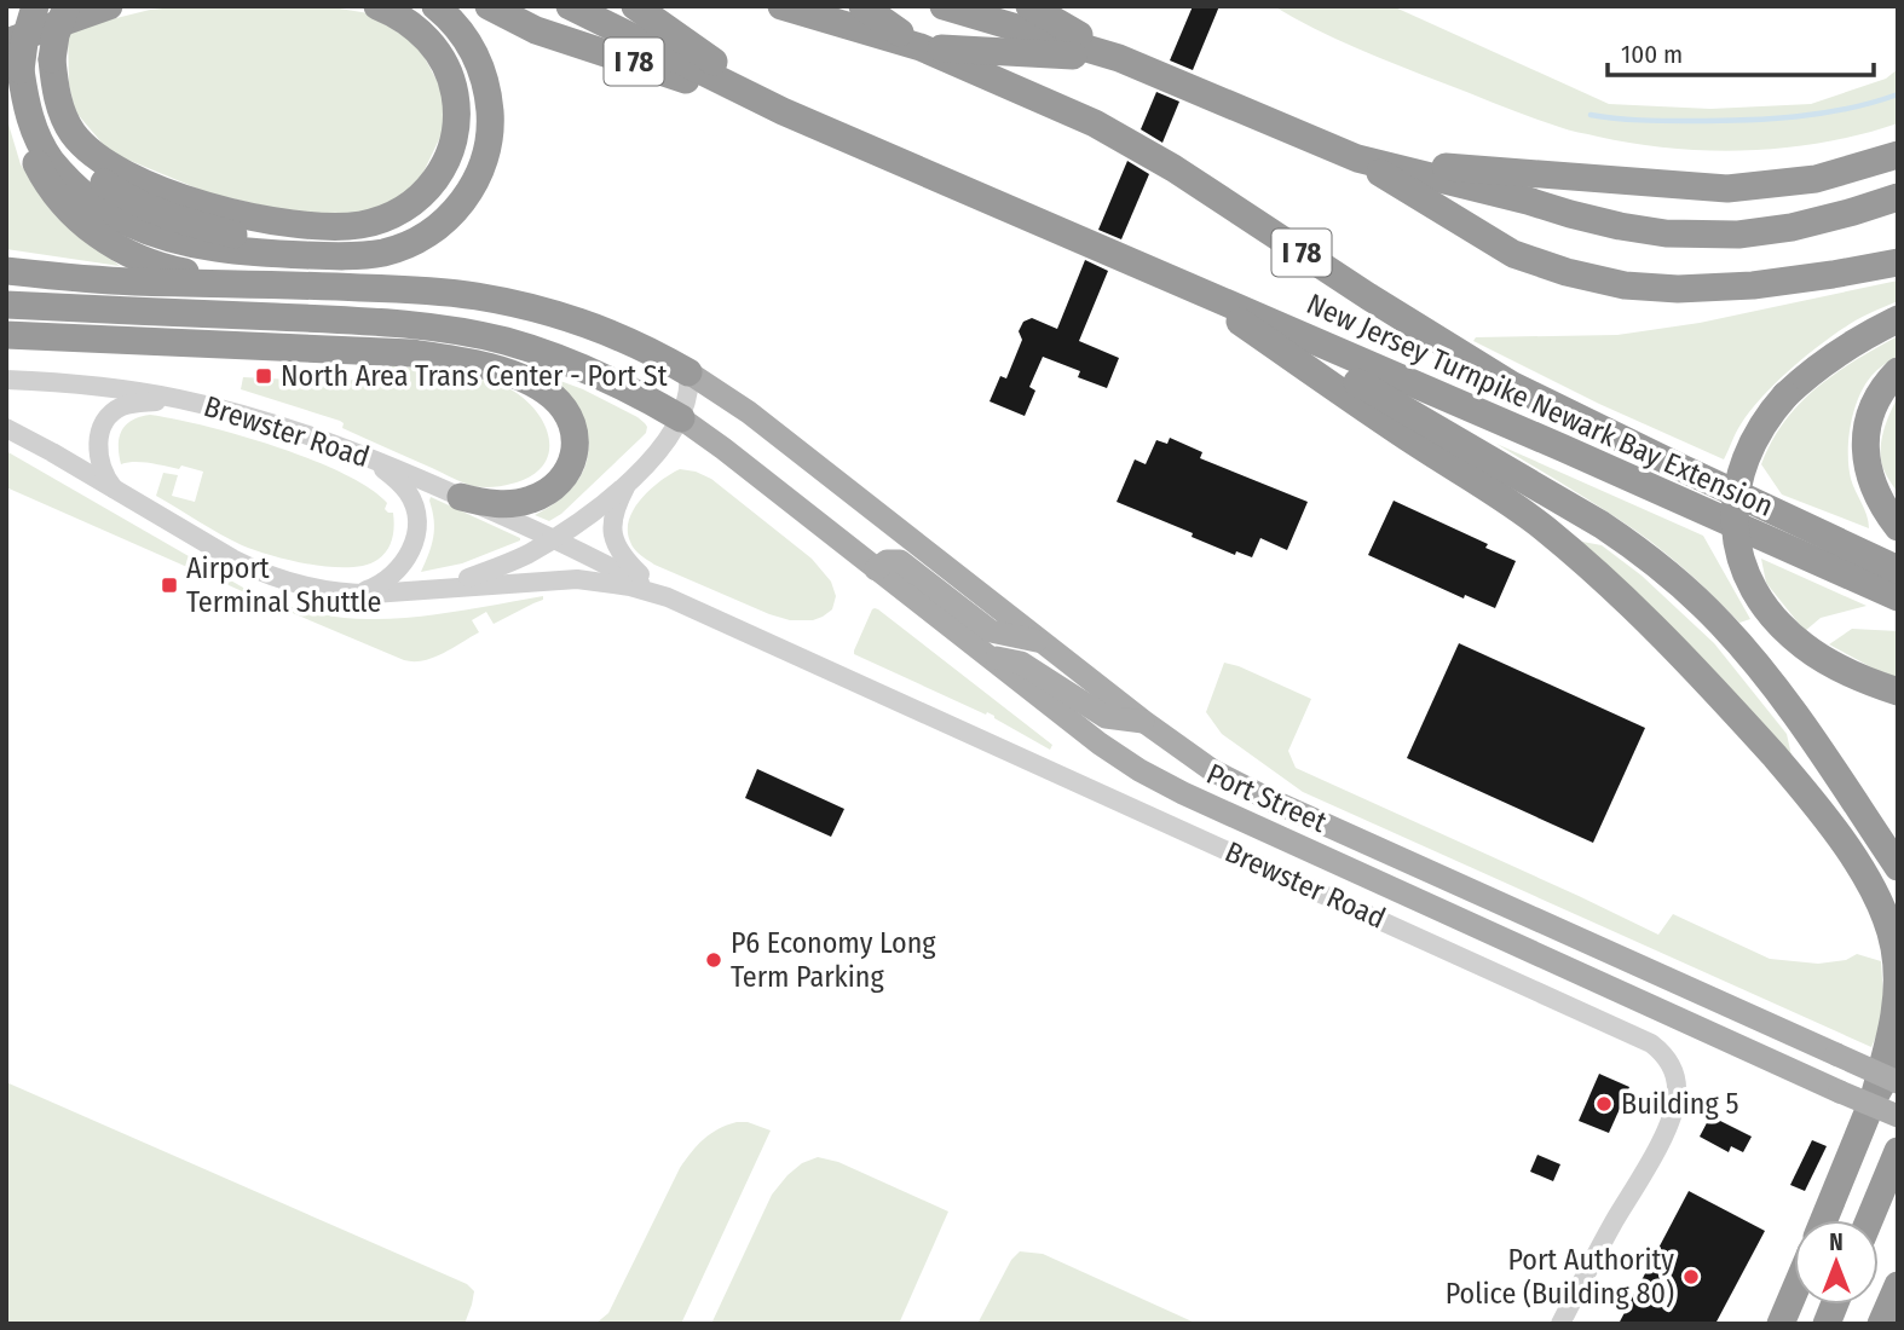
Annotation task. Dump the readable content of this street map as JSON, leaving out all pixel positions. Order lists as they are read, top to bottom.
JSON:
{
  "streets": {
    "highway": ["I 78", "New Jersey Turnpike Newark Bay Extension"],
    "main road": ["Port Street"],
    "street": ["Brewster Road"]
  },
  "crossings": [
    ["I 78", "New Jersey Turnpike Newark Bay Extension"],
    ["Brewster Road", "Port Street"]
  ],
  "places": {
    "transit": ["North Area Trans Center - Port St", "Airport Terminal Shuttle"],
    "other": ["P6 Economy Long Term Parking", "Building 5", "Port Authority Police (Building 80)"]
  },
  "scale_bar": "100 m",
  "north": "top"
}
